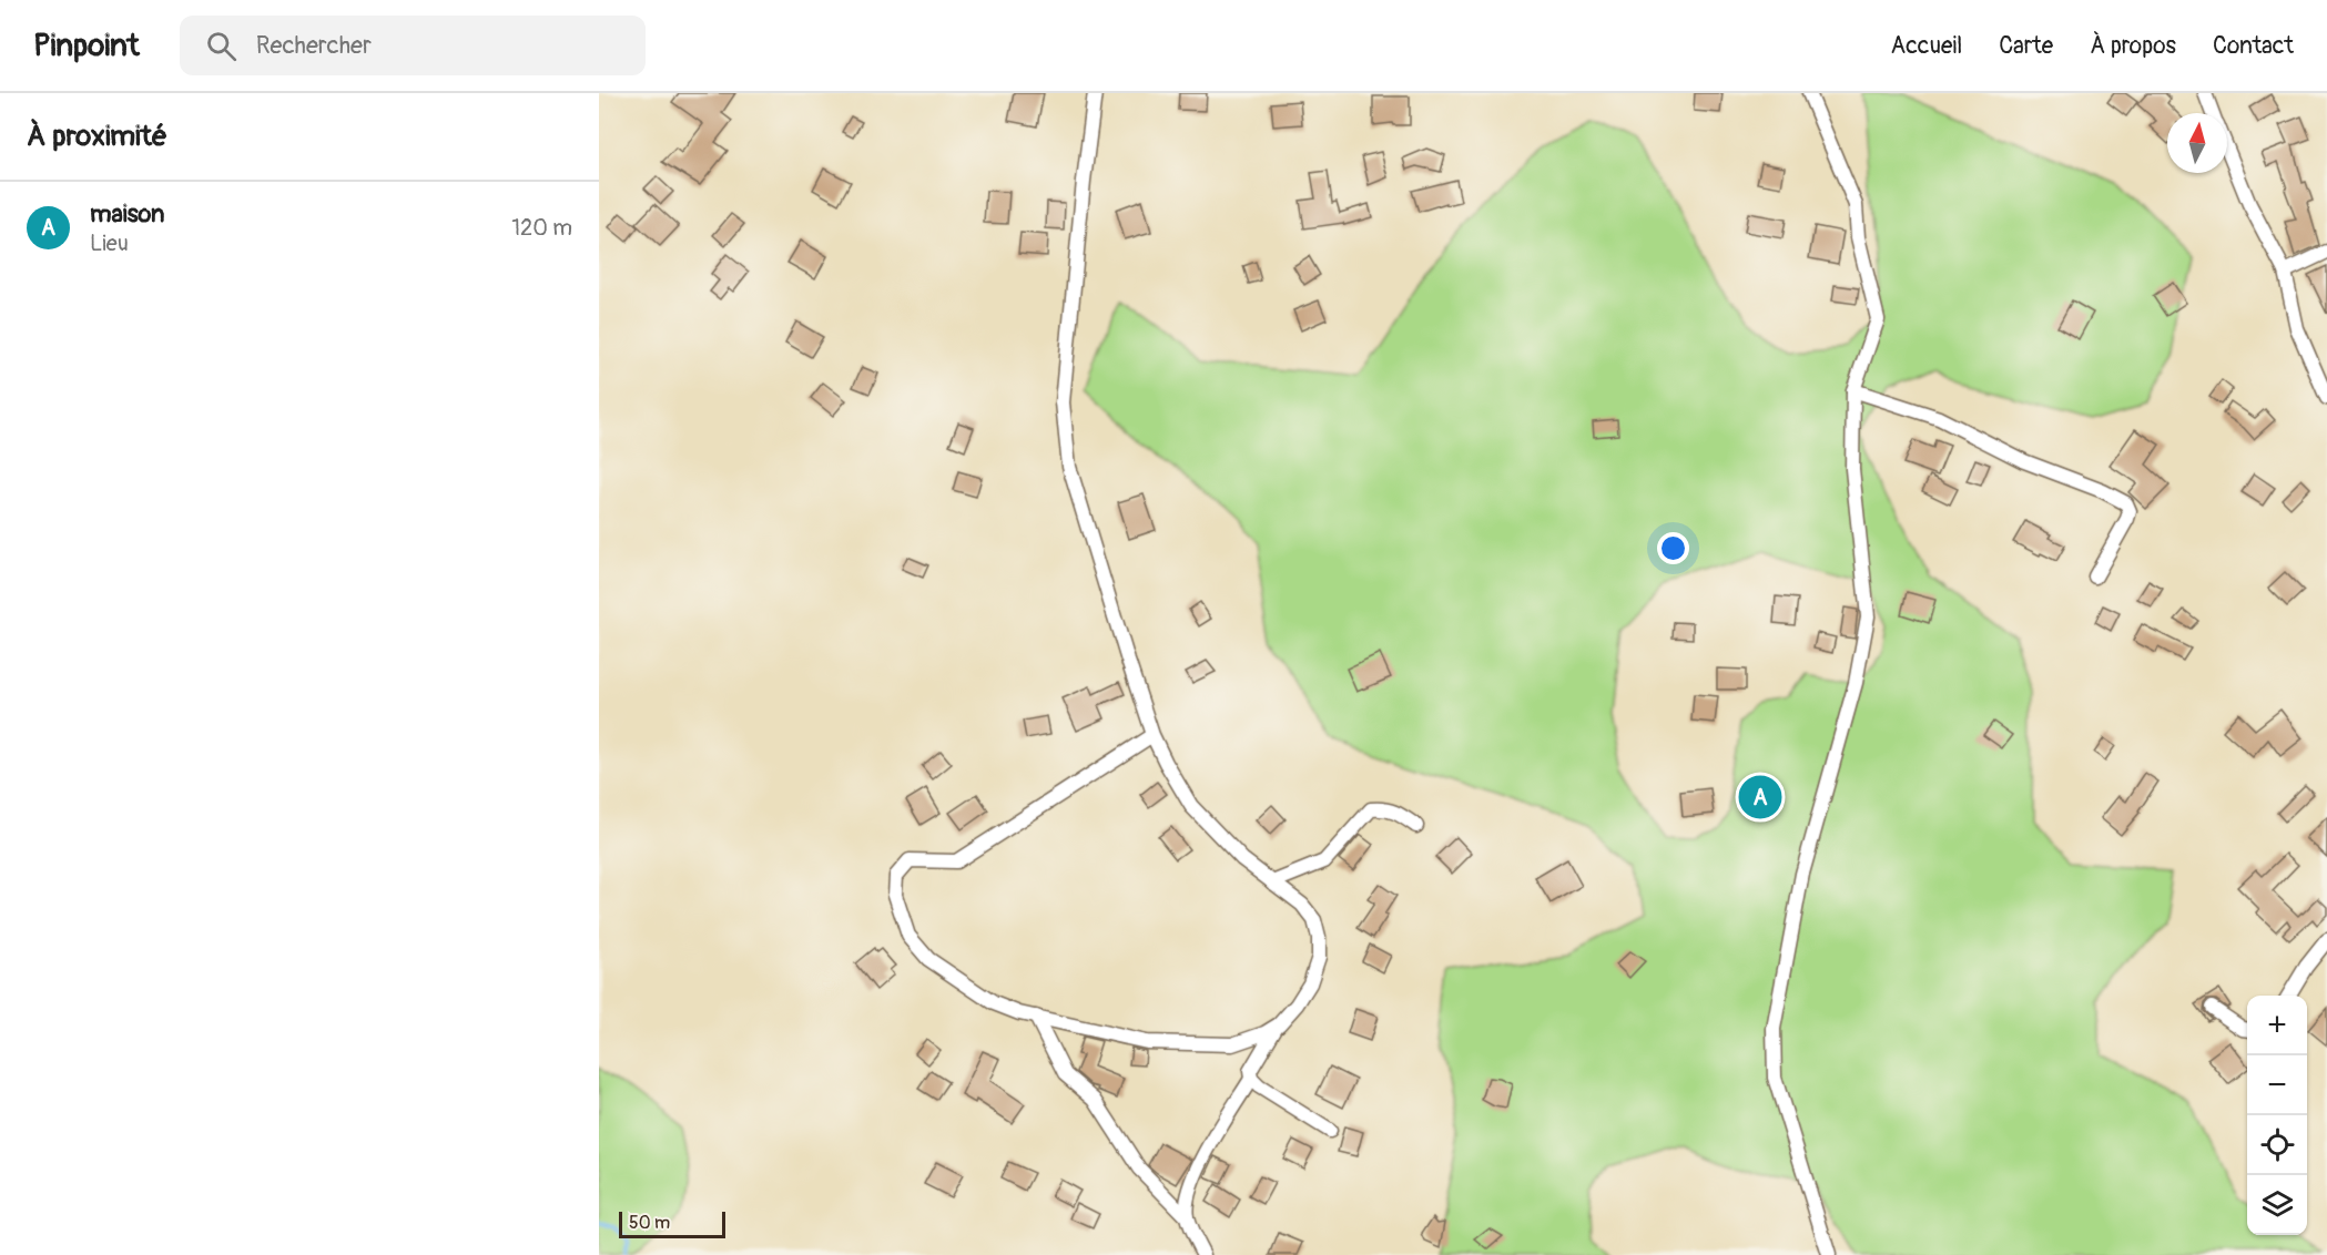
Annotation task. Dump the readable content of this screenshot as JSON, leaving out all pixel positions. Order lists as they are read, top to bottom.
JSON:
{
  "scale_bar": "50 m",
  "north": "top",
  "page": {
    "header": "Pinpoint",
    "search": "Rechercher",
    "nav": [
      "Accueil",
      "Carte",
      "À propos",
      "Contact"
    ],
    "heading": "À proximité",
    "list": [
      {
        "mark": "A",
        "name": "maison",
        "note": "Lieu",
        "value": "120 m"
      }
    ],
    "pins": "A",
    "map_buttons": ["+", "−"],
    "scale": "50 m"
  }
}
